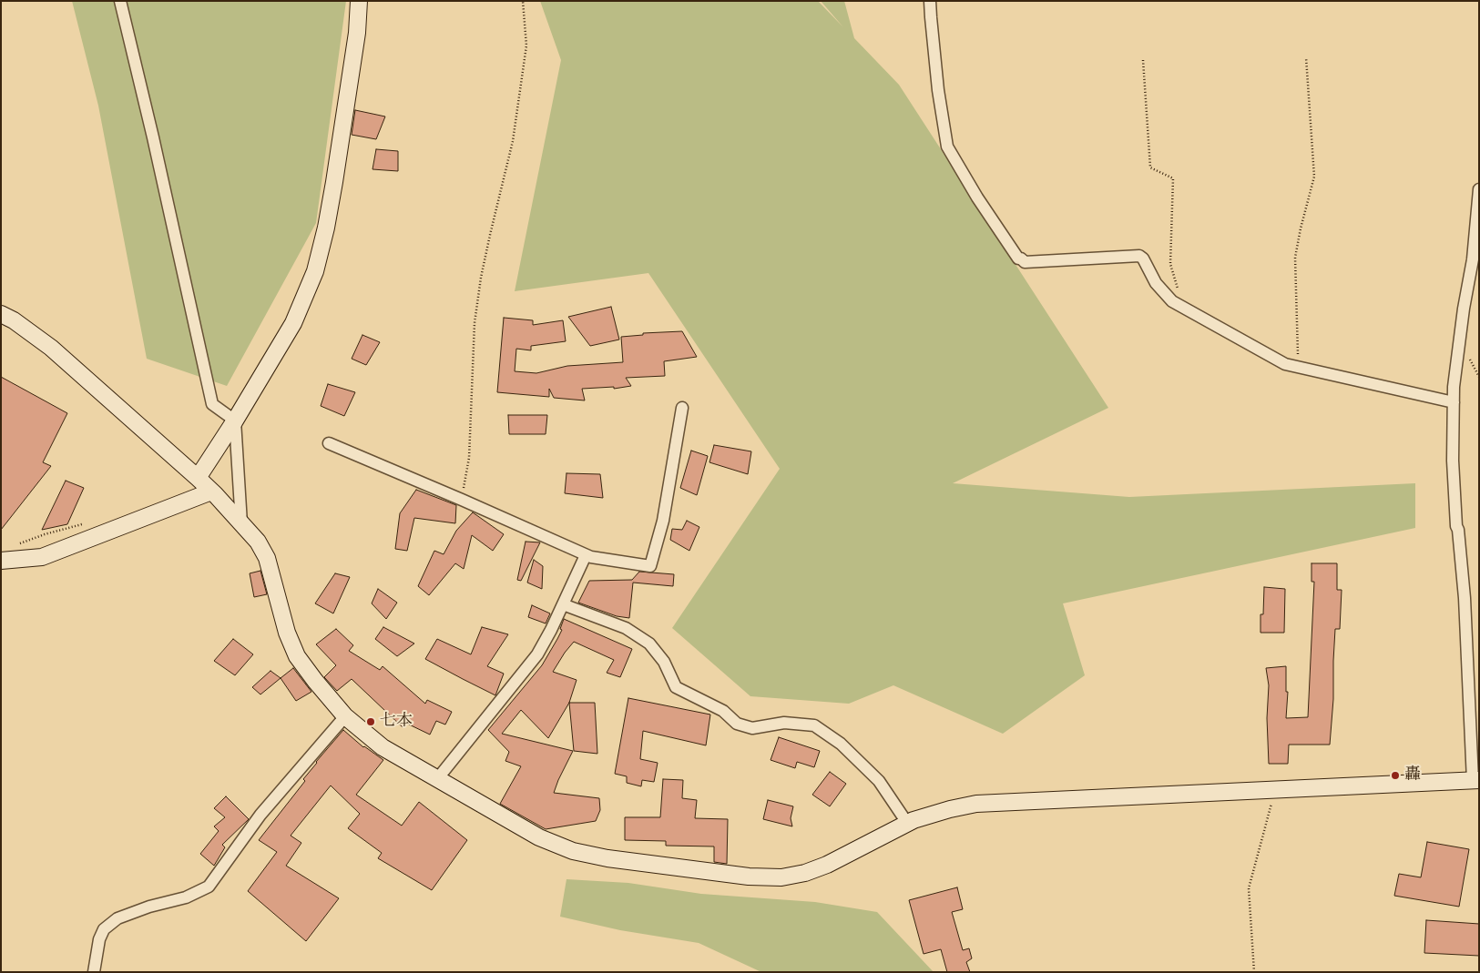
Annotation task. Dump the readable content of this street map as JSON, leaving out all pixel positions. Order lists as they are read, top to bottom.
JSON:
{
  "places": ["七本", "轟"]
}
